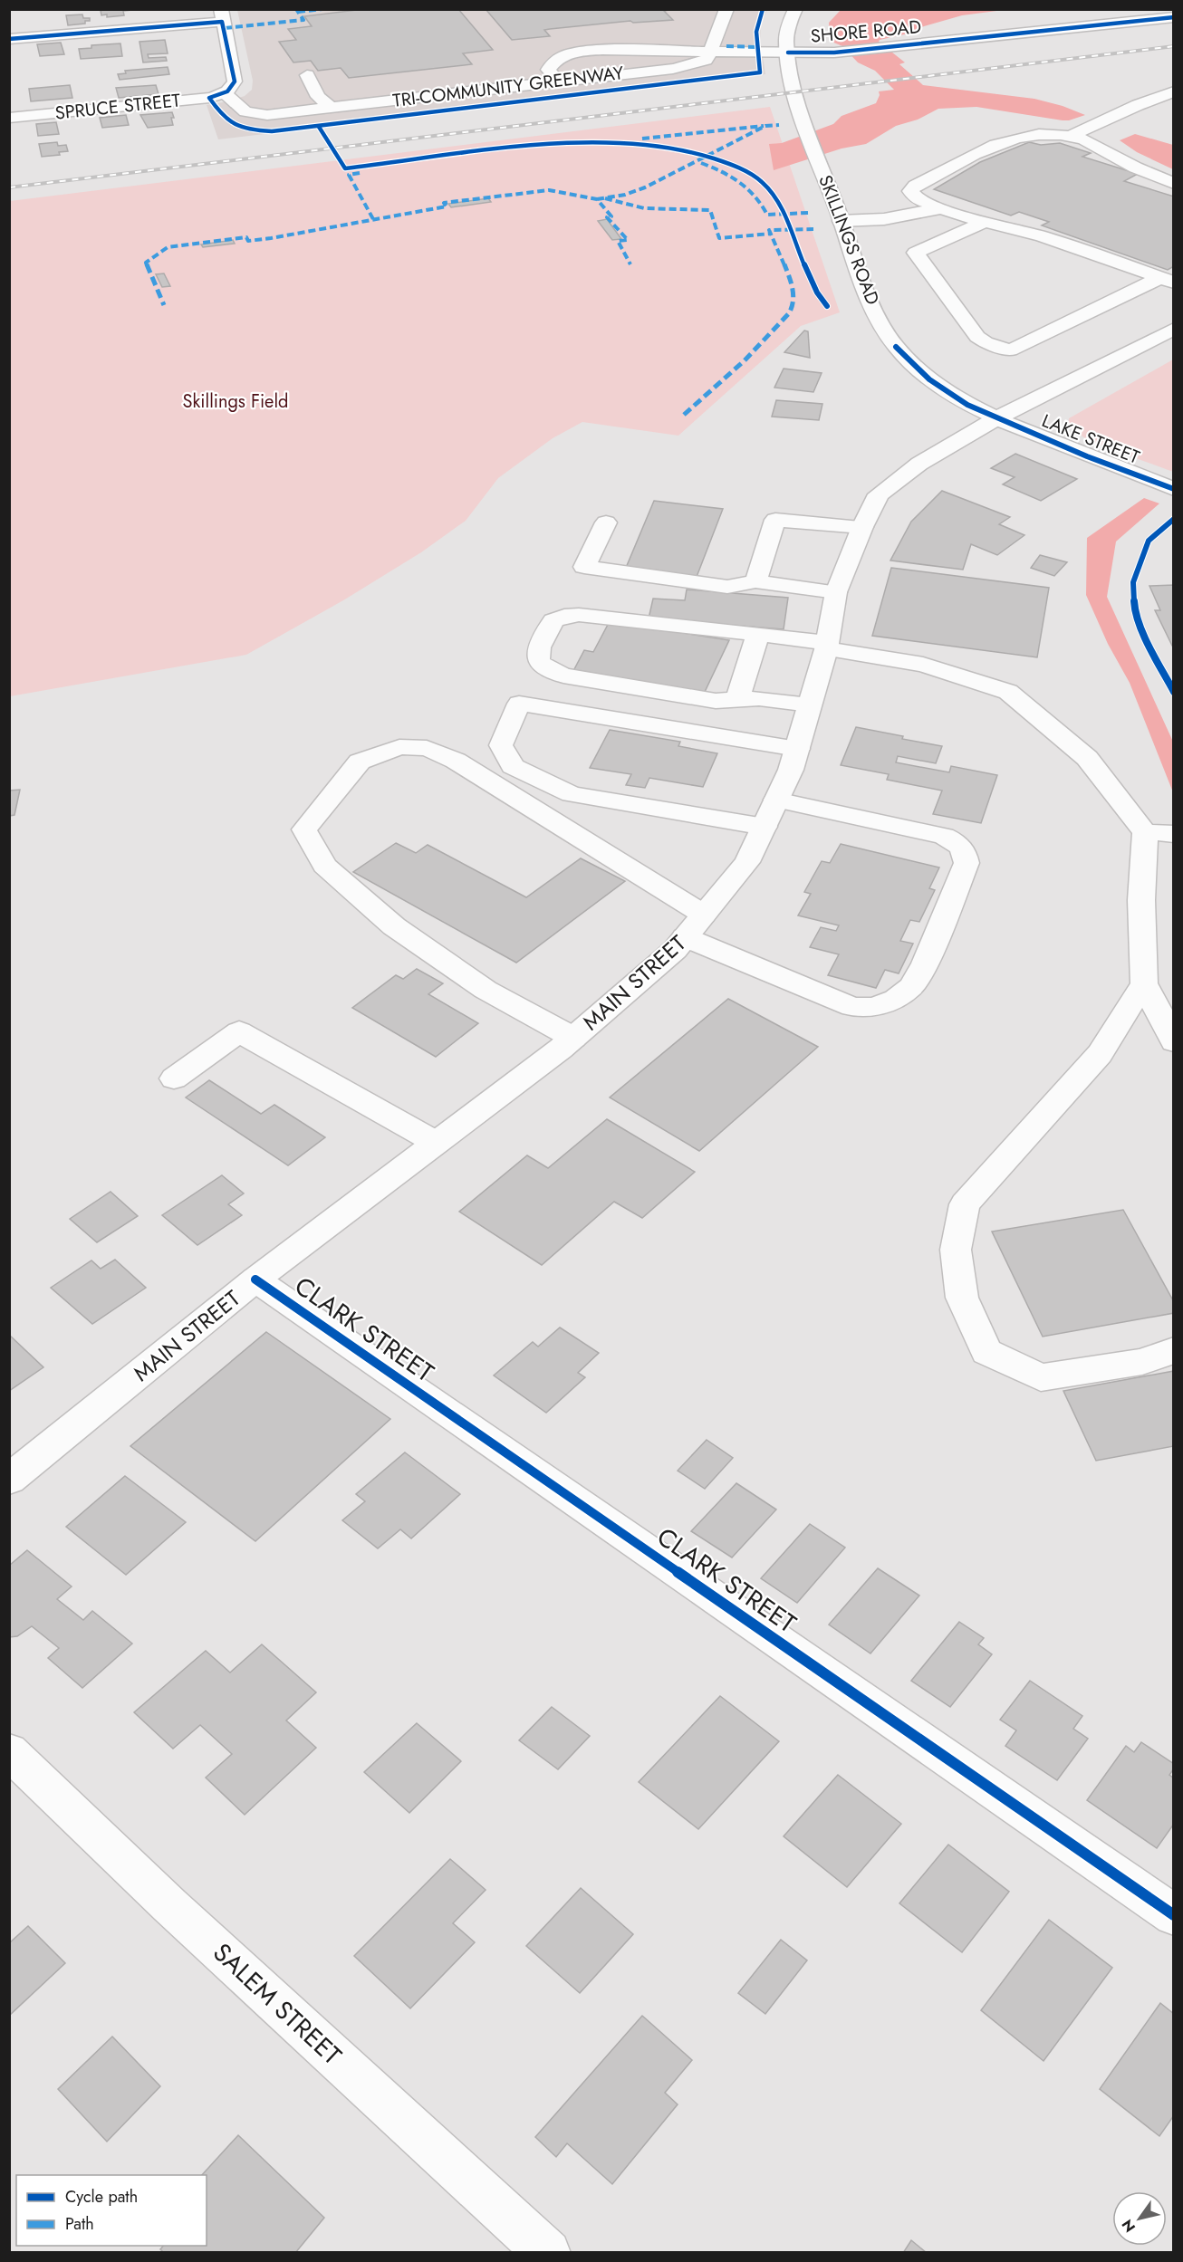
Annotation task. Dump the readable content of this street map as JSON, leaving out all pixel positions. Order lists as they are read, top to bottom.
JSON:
{
  "streets": {
    "main road": [
      "SHORE ROAD",
      "SPRUCE STREET",
      "SKILLINGS ROAD",
      "LAKE STREET",
      "MAIN STREET",
      "CLARK STREET",
      "SALEM STREET"
    ],
    "cycle path": ["TRI-COMMUNITY GREENWAY"]
  },
  "crossings": [
    ["SHORE ROAD", "SKILLINGS ROAD"],
    ["SKILLINGS ROAD", "LAKE STREET"],
    ["SKILLINGS ROAD", "MAIN STREET"],
    ["LAKE STREET", "MAIN STREET"],
    ["MAIN STREET", "CLARK STREET"]
  ],
  "parks": ["Skillings Field"],
  "legend": ["Cycle path", "Path"],
  "north": "bottom left"
}
